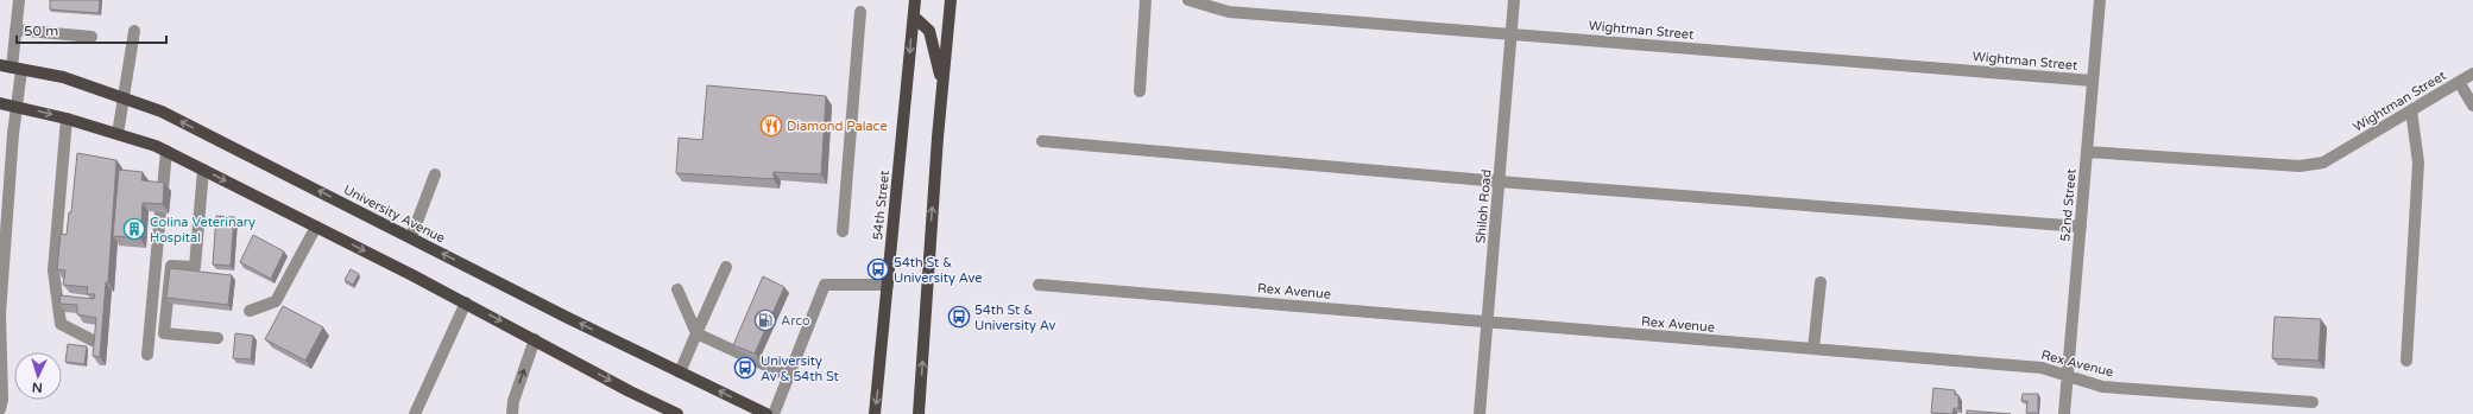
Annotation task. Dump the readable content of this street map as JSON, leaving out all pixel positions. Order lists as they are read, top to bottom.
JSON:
{
  "streets": {
    "main road": ["54th Street", "University Avenue"],
    "street": [
      "Wightman Street",
      "52nd Street",
      "Shiloh Road",
      "Rex Avenue"
    ]
  },
  "crossings": [
    ["Wightman Street", "52nd Street"],
    ["Wightman Street", "Shiloh Road"],
    ["52nd Street", "Rex Avenue"],
    ["Shiloh Road", "Rex Avenue"]
  ],
  "places": {
    "restaurant": ["Diamond Palace"],
    "building": ["Colina Veterinary Hospital"],
    "bus stop": ["54th St & University Ave", "54th St & University Av", "University Av & 54th St"],
    "fuel station": ["Arco"]
  },
  "scale_bar": "50 m",
  "north": "bottom"
}
